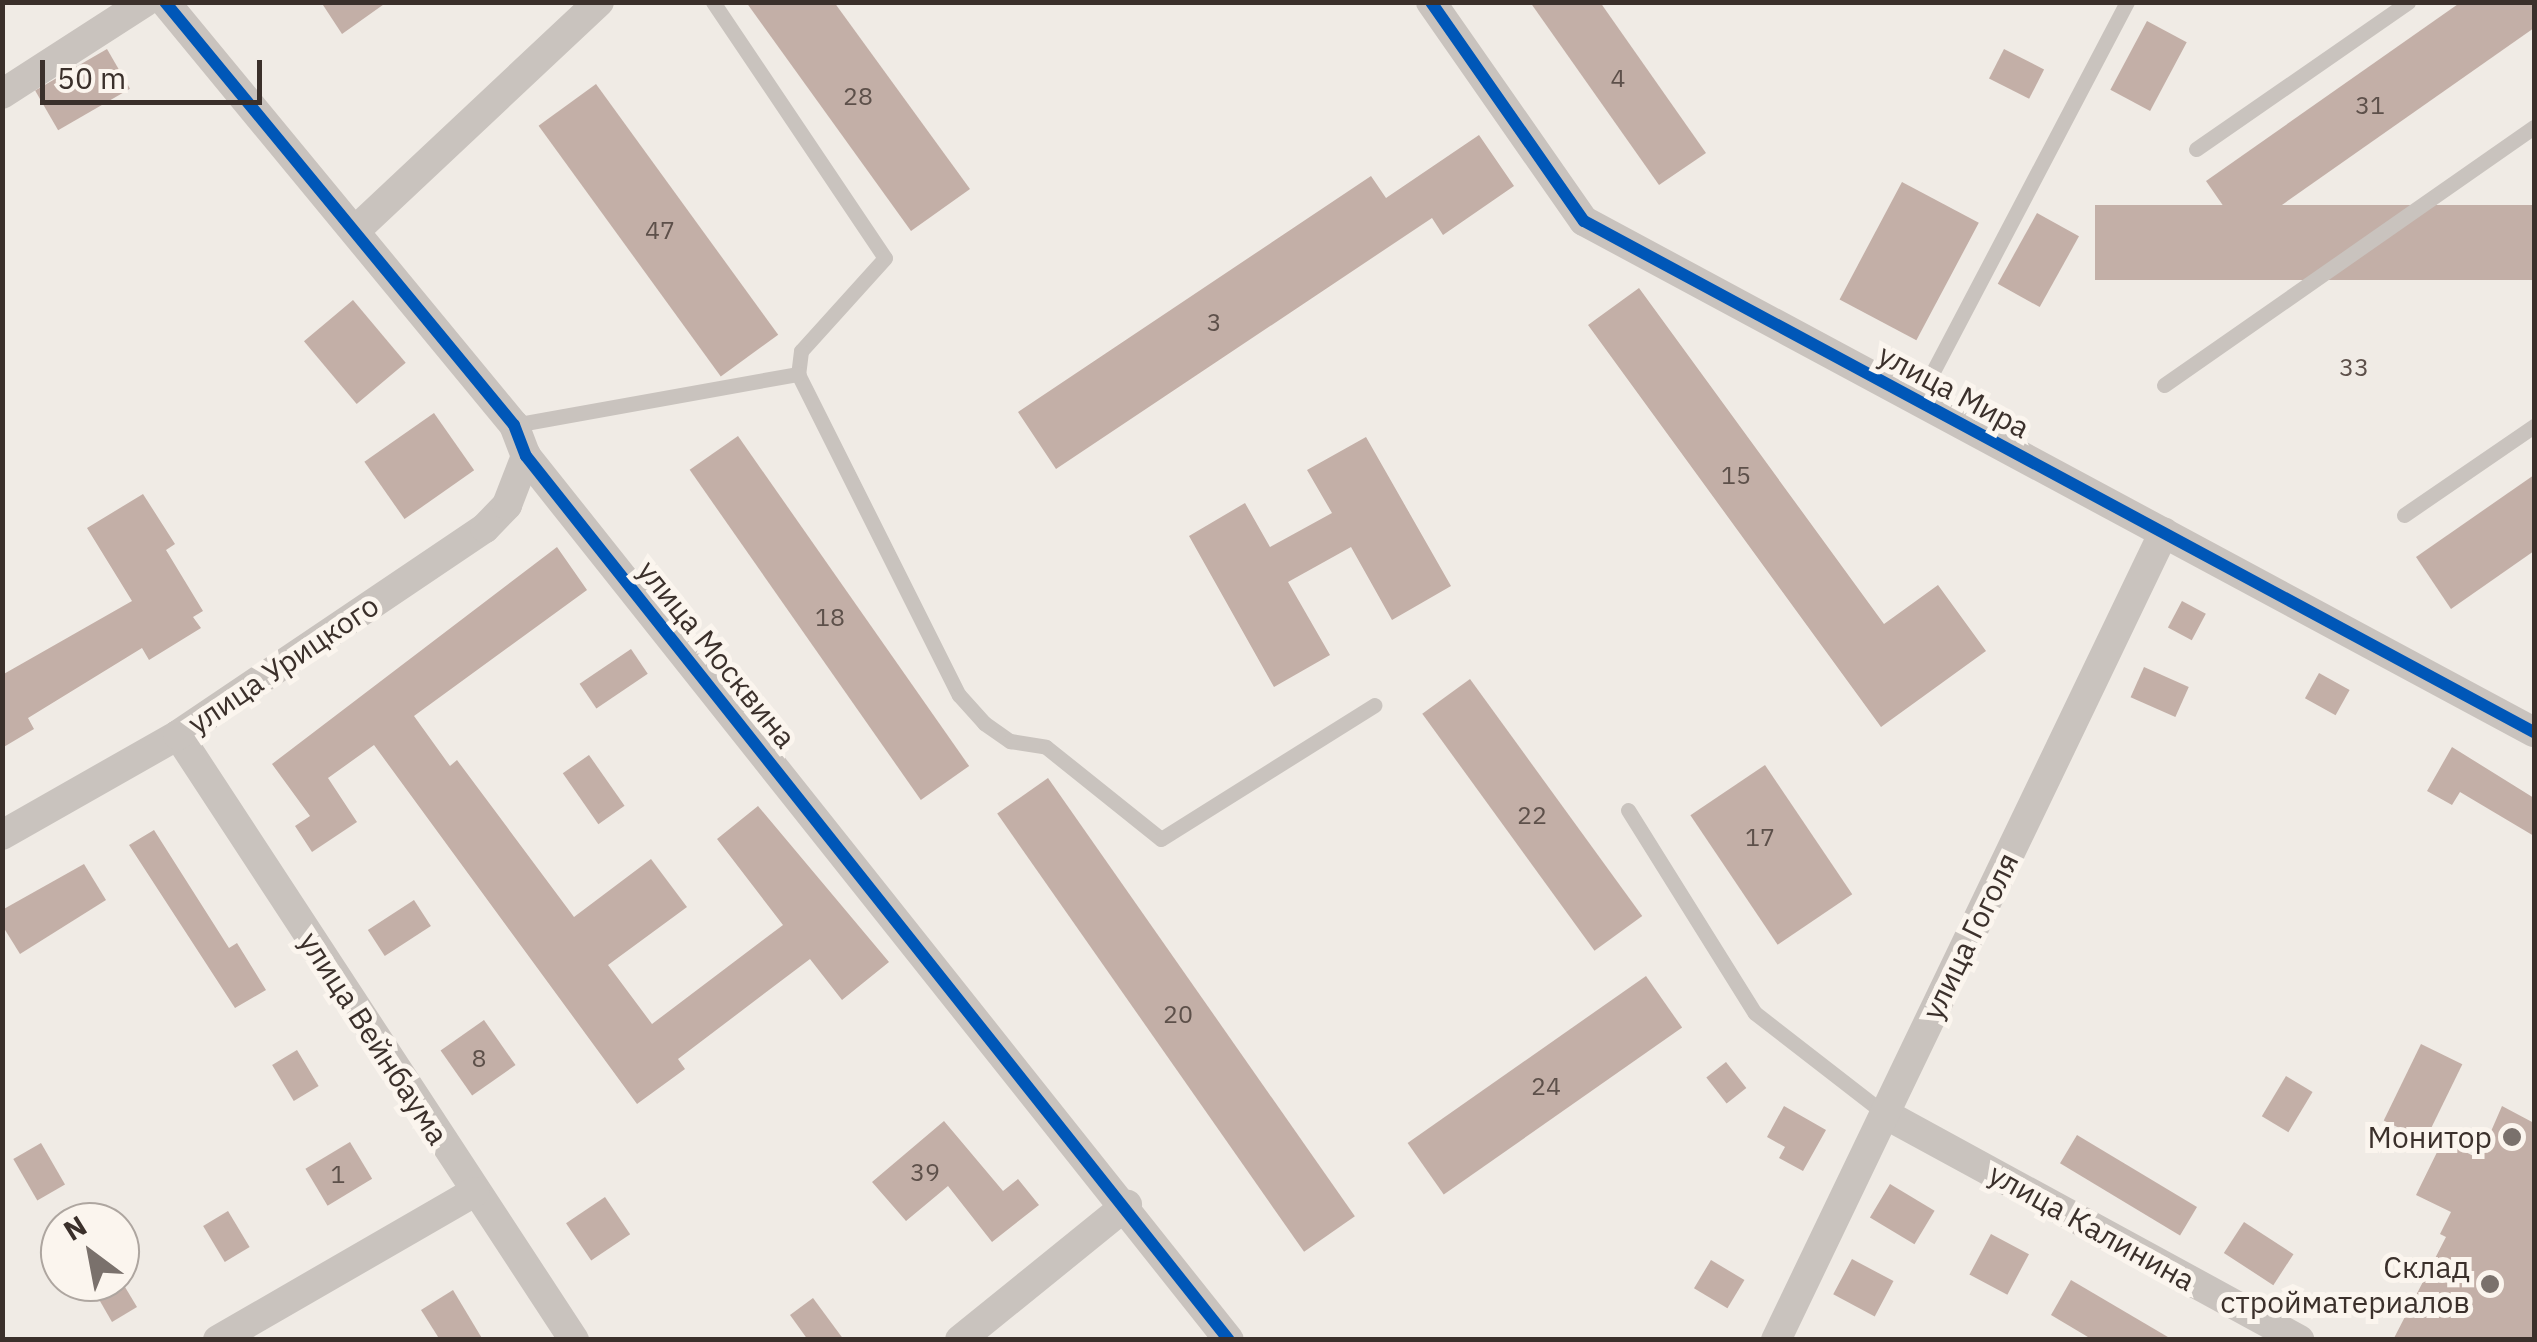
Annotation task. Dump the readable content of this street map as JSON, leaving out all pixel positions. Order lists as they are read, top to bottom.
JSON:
{
  "streets": {
    "street": [
      "улица Мира",
      "улица Москвина",
      "улица Урицкого",
      "улица Гоголя",
      "улица Вейнбаума",
      "улица Калинина"
    ]
  },
  "crossings": [
    ["улица Мира", "улица Гоголя"],
    ["улица Москвина", "улица Урицкого"],
    ["улица Урицкого", "улица Вейнбаума"],
    ["улица Гоголя", "улица Калинина"]
  ],
  "places": ["Монитор", "Склад стройматериалов"],
  "house_numbers": [
    "4",
    "28",
    "31",
    "47",
    "3",
    "33",
    "15",
    "18",
    "22",
    "17",
    "20",
    "8",
    "24",
    "39",
    "1"
  ],
  "scale_bar": "50 m",
  "north": "top left"
}
